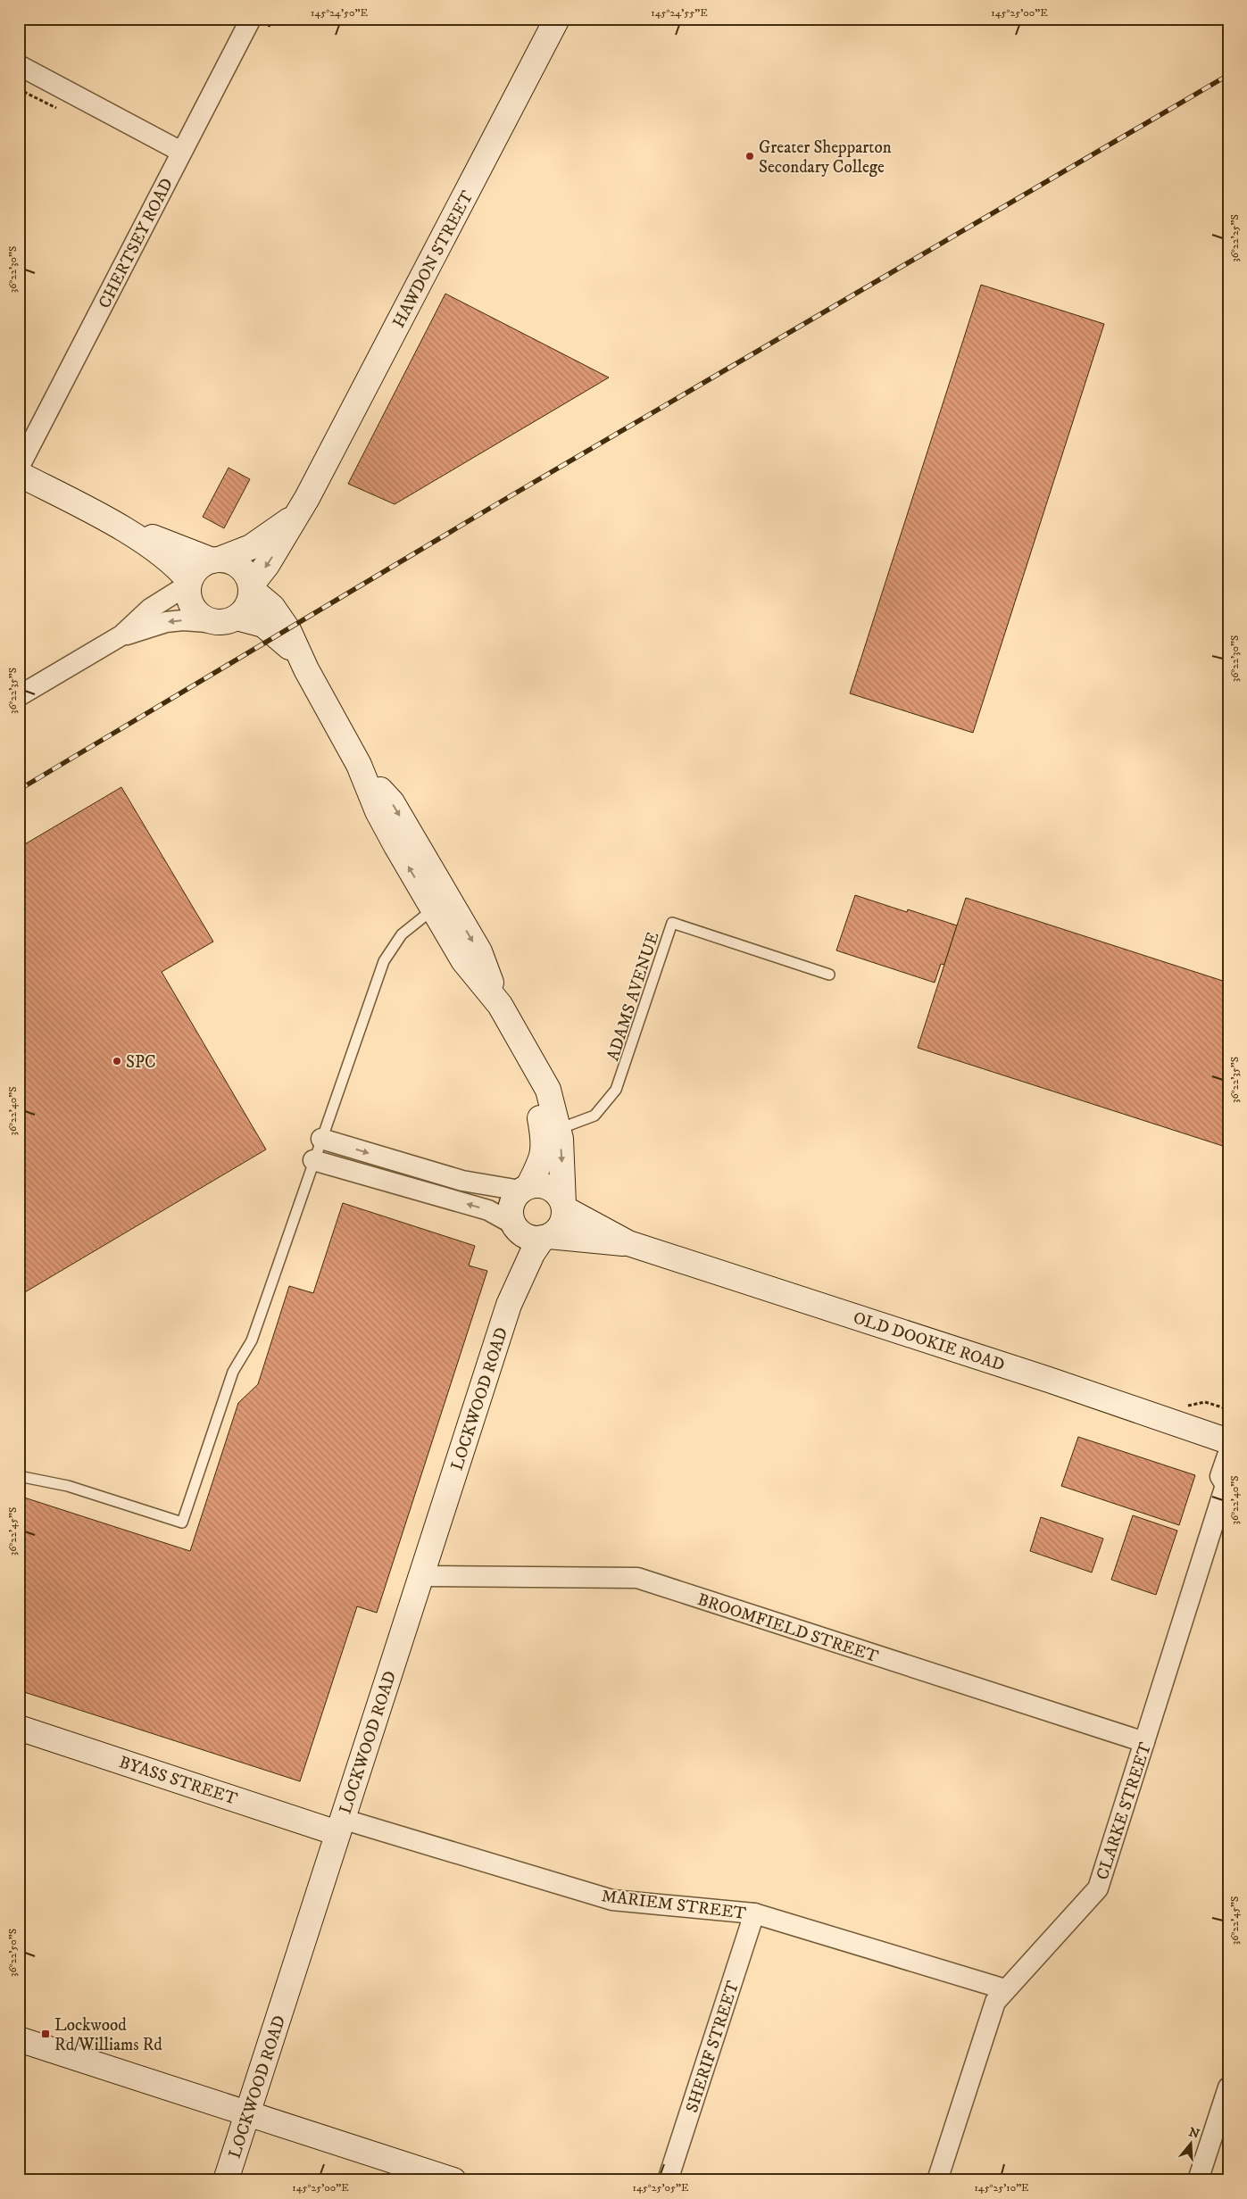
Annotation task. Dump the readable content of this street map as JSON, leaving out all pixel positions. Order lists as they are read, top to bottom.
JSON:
{
  "streets": {
    "street": [
      "CHERTSEY ROAD",
      "HAWDON STREET",
      "OLD DOOKIE ROAD",
      "LOCKWOOD ROAD",
      "BROOMFIELD STREET",
      "BYASS STREET",
      "CLARKE STREET",
      "MARIEM STREET",
      "SHERIF STREET"
    ],
    "lane": ["ADAMS AVENUE"]
  },
  "crossings": [
    ["OLD DOOKIE ROAD", "LOCKWOOD ROAD"],
    ["LOCKWOOD ROAD", "BROOMFIELD STREET"],
    ["LOCKWOOD ROAD", "BYASS STREET"],
    ["LOCKWOOD ROAD", "MARIEM STREET"],
    ["BROOMFIELD STREET", "CLARKE STREET"],
    ["BYASS STREET", "MARIEM STREET"],
    ["CLARKE STREET", "MARIEM STREET"],
    ["MARIEM STREET", "SHERIF STREET"]
  ],
  "places": {
    "other": ["Greater Shepparton Secondary College", "SPC"],
    "transit": ["Lockwood Rd/Williams Rd"]
  },
  "north": "top",
  "coordinates": [
    "145°24'50\"E",
    "145°24'55\"E",
    "145°25'00\"E",
    "36°22'25\"S",
    "36°22'30\"S",
    "36°22'35\"S",
    "36°22'40\"S",
    "36°22'45\"S",
    "36°22'50\"S",
    "145°25'05\"E",
    "145°25'10\"E"
  ]
}
